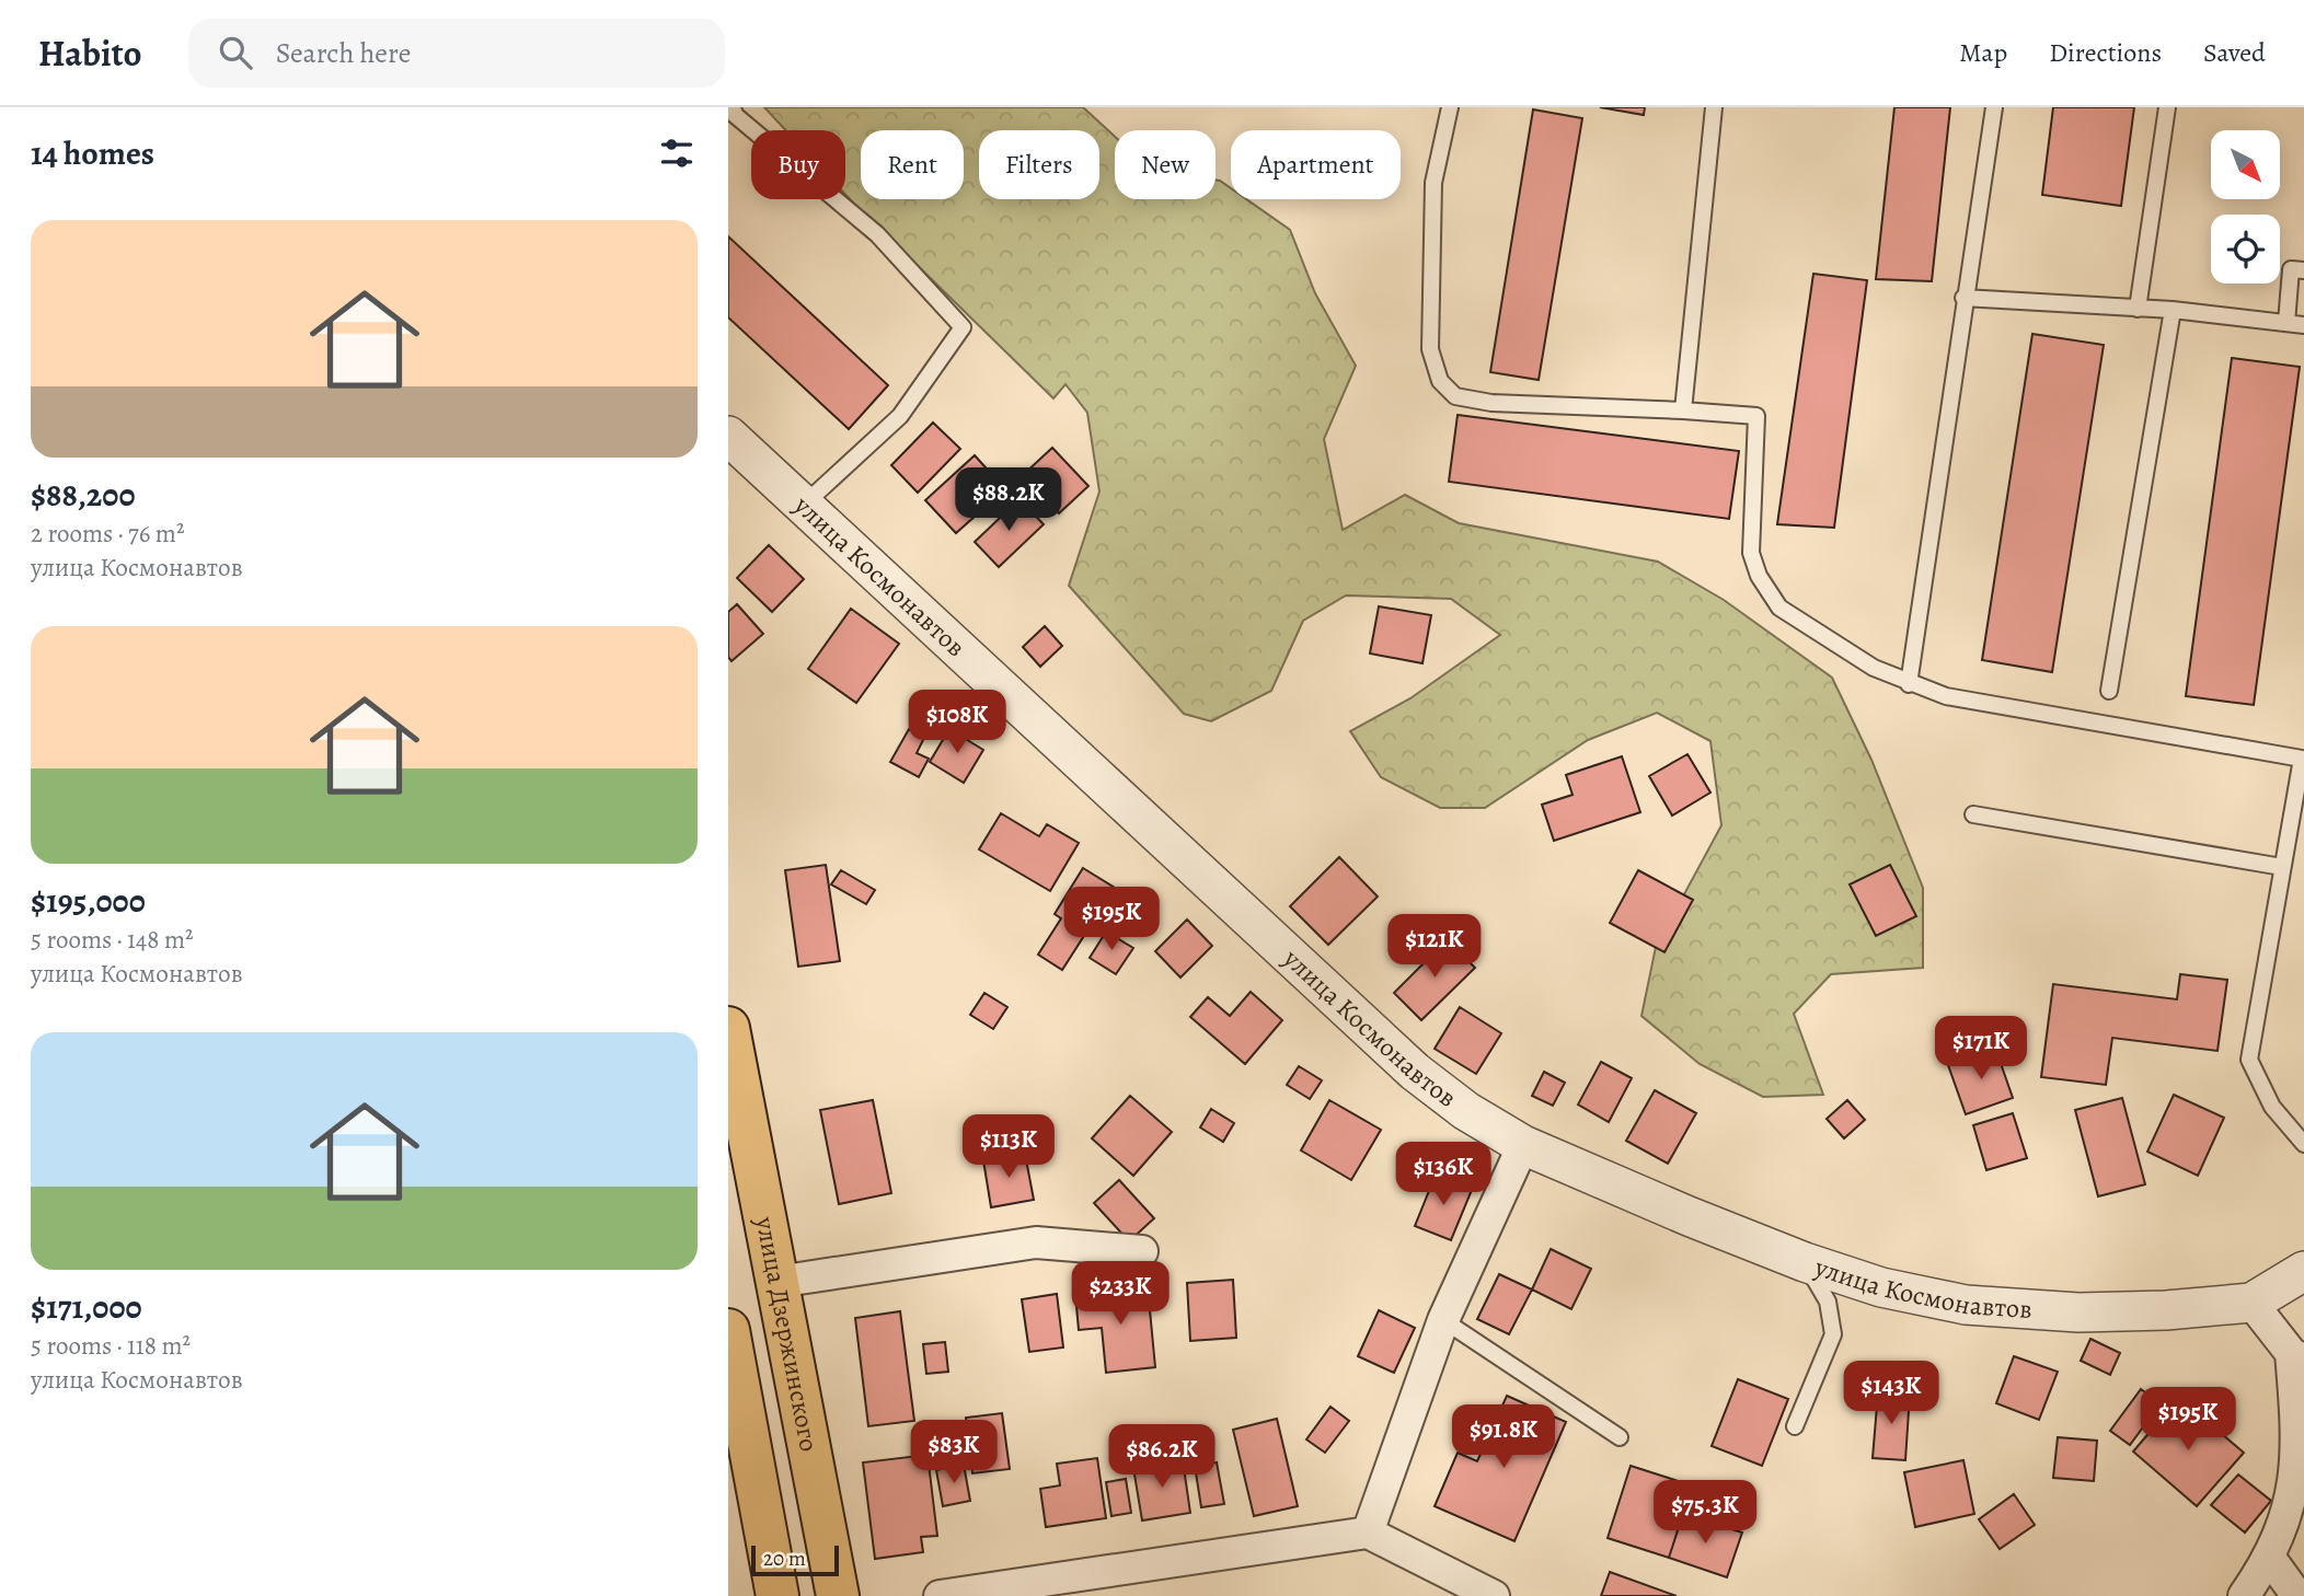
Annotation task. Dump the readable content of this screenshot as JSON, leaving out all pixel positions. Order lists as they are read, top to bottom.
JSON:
{
  "streets": {
    "highway": ["улица Дзержинского"],
    "street": ["улица Космонавтов"]
  },
  "scale_bar": "20 m",
  "north": "bottom right",
  "page": {
    "header": "Habito",
    "search": "Search here",
    "nav": ["Map", "Directions", "Saved"],
    "heading": "14 homes",
    "chip": [
      "Buy",
      "Rent",
      "Filters",
      "New",
      "Apartment"
    ],
    "list": [
      {
        "name": "$88,200",
        "note": "2 rooms · 76 m² · улица Космонавтов"
      },
      {
        "name": "$195,000",
        "note": "5 rooms · 148 m² · улица Космонавтов"
      },
      {
        "name": "$171,000",
        "note": "5 rooms · 118 m² · улица Космонавтов"
      }
    ],
    "price": [
      "$88.2K",
      "$108K",
      "$195K",
      "$121K",
      "$171K",
      "$113K",
      "$136K",
      "$233K",
      "$143K",
      "$195K",
      "$91.8K",
      "$83K",
      "$86.2K",
      "$75.3K"
    ],
    "scale": "20 m"
  }
}
